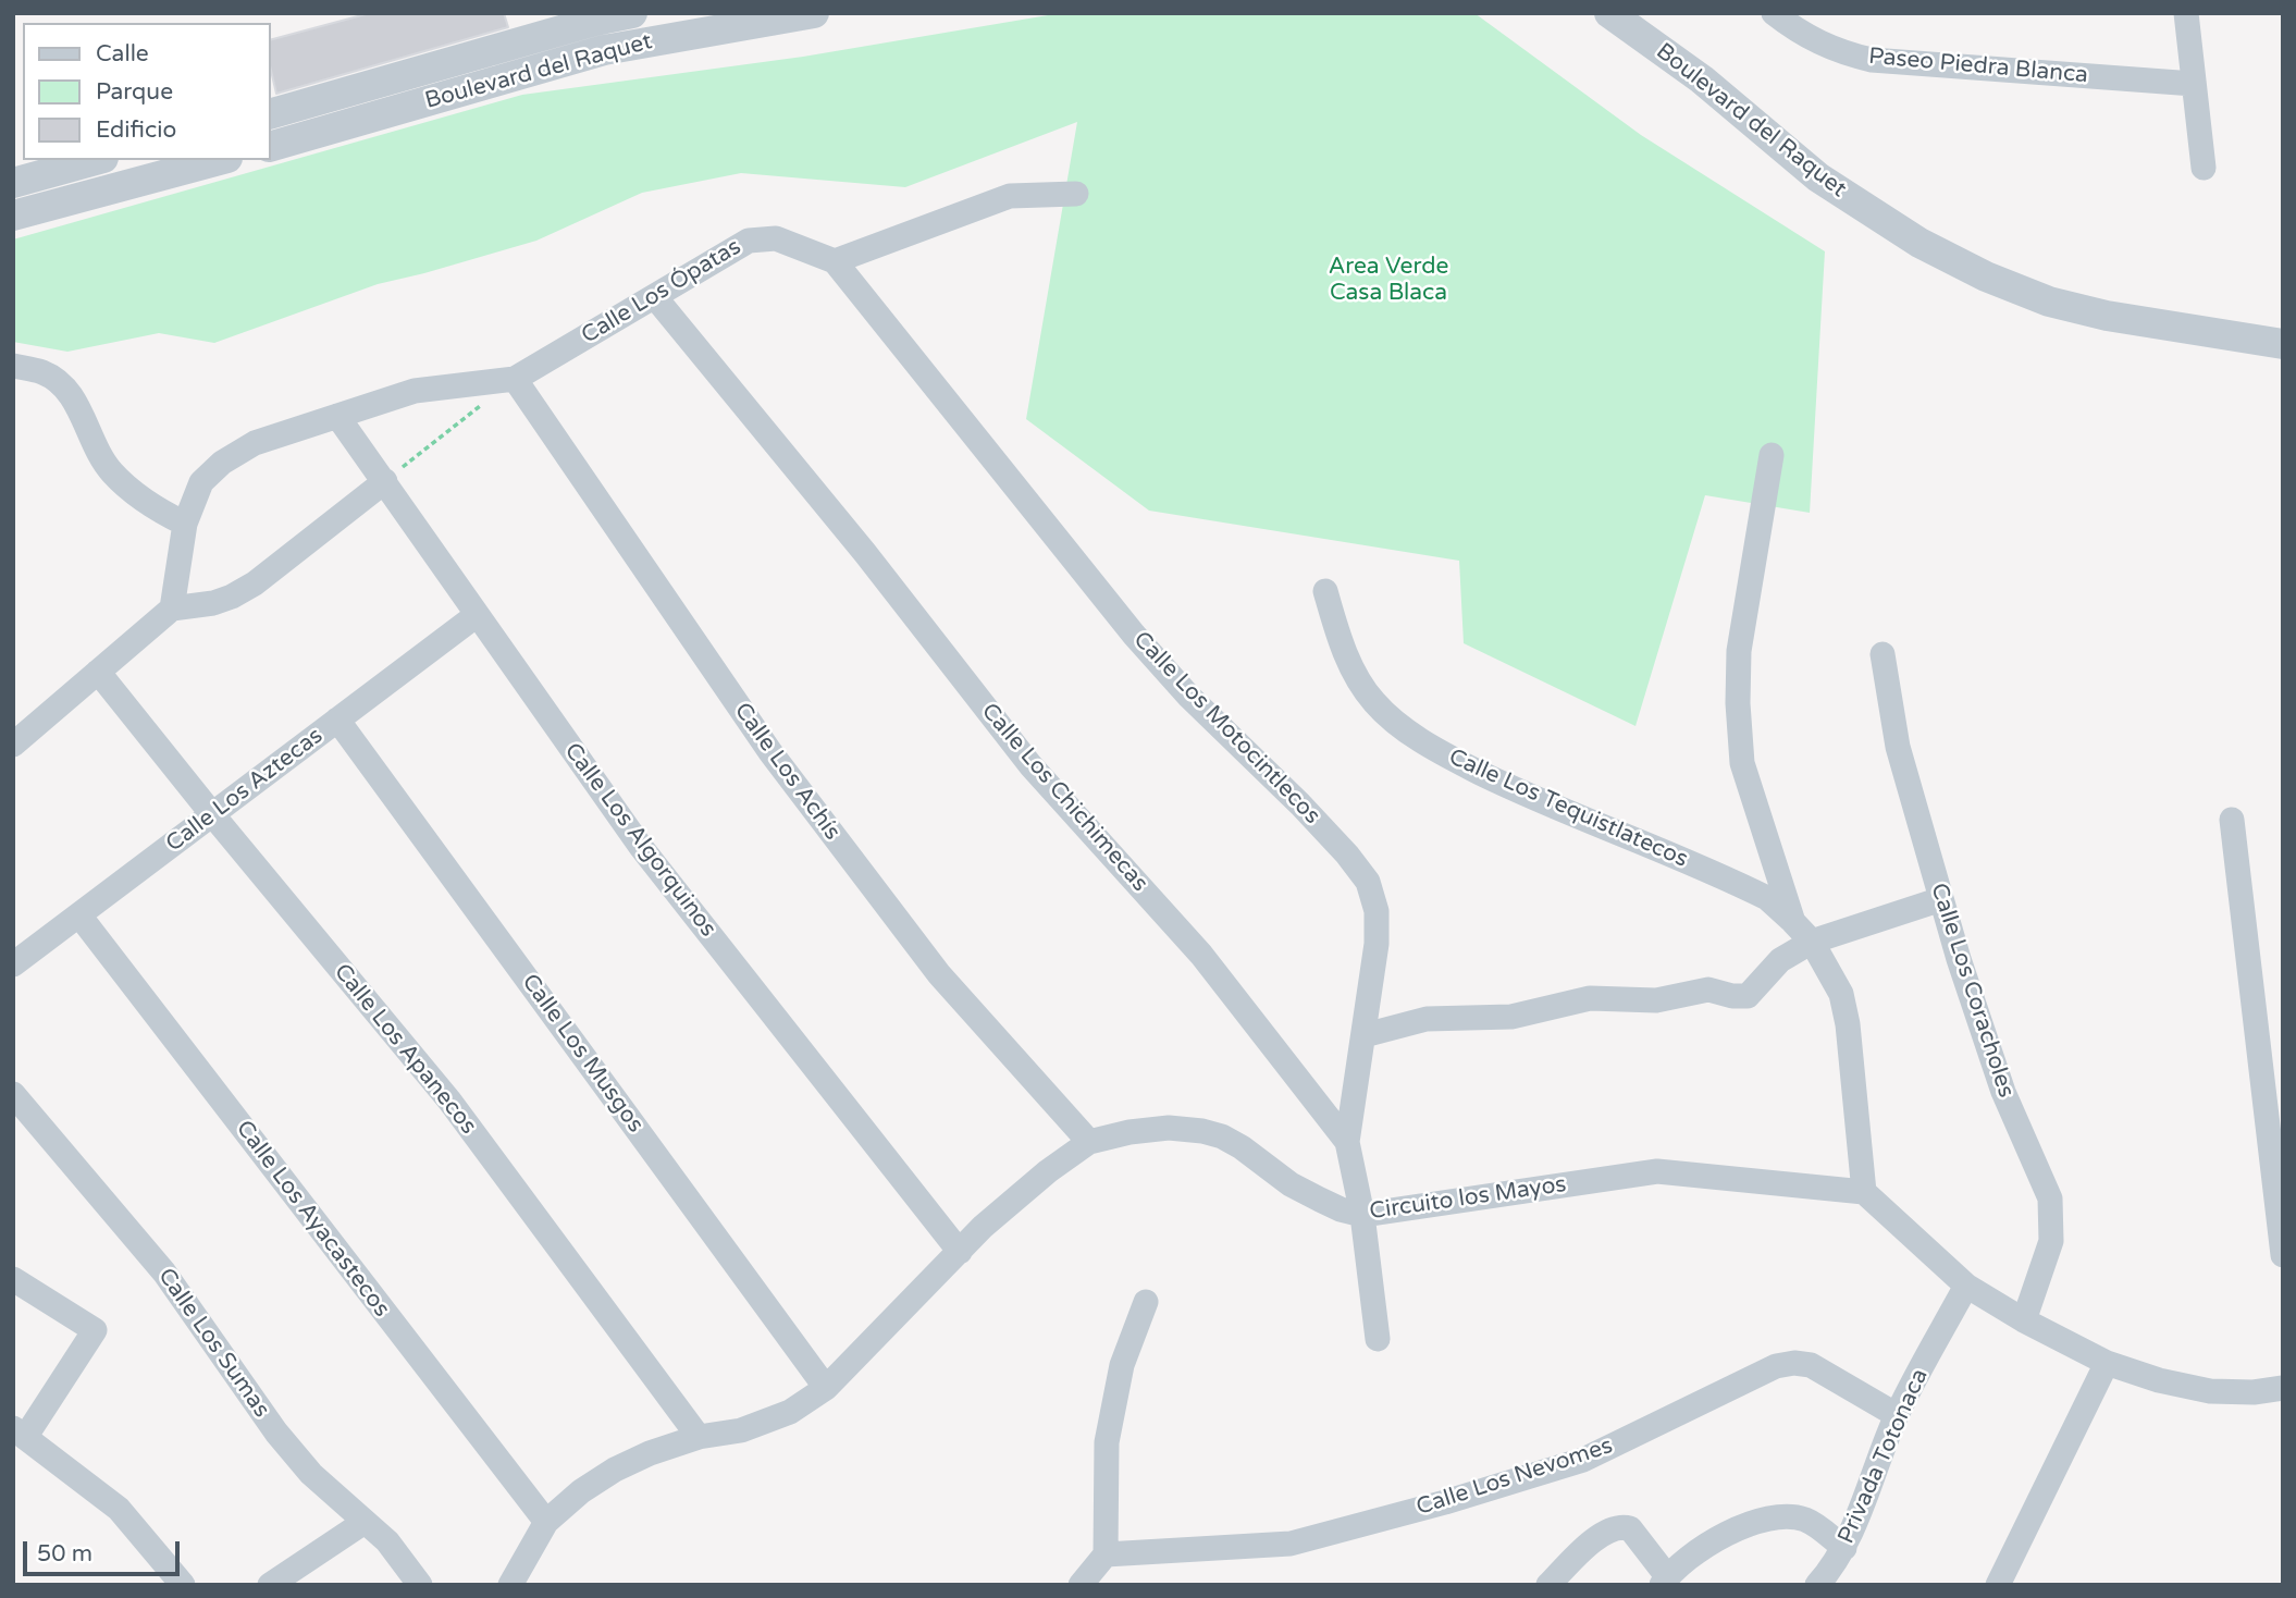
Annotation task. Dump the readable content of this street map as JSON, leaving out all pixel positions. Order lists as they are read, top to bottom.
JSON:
{
  "streets": {
    "street": [
      "Paseo Piedra Blanca",
      "Boulevard del Raquet",
      "Calle Los Ópatas",
      "Calle Los Motocintlecos",
      "Calle Los Achís",
      "Calle Los Aztecas",
      "Calle Los Chichimecas",
      "Calle Los Tequistlatecos",
      "Calle Los Algorquinos",
      "Calle Los Coracholes",
      "Calle Los Apanecos",
      "Calle Los Musgos",
      "Circuito los Mayos",
      "Calle Los Ayacastecos",
      "Calle Los Sumas",
      "Privada Totonaca",
      "Calle Los Nevomes"
    ]
  },
  "crossings": [
    ["Calle Los Ópatas", "Calle Los Motocintlecos"],
    ["Calle Los Ópatas", "Calle Los Achís"],
    ["Calle Los Ópatas", "Calle Los Chichimecas"],
    ["Calle Los Ópatas", "Calle Los Algorquinos"],
    ["Calle Los Motocintlecos", "Calle Los Chichimecas"],
    ["Calle Los Achís", "Circuito los Mayos"],
    ["Calle Los Aztecas", "Calle Los Algorquinos"],
    ["Calle Los Aztecas", "Calle Los Apanecos"],
    ["Calle Los Aztecas", "Calle Los Musgos"],
    ["Calle Los Aztecas", "Calle Los Ayacastecos"],
    ["Calle Los Chichimecas", "Circuito los Mayos"],
    ["Calle Los Tequistlatecos", "Circuito los Mayos"],
    ["Calle Los Algorquinos", "Circuito los Mayos"],
    ["Calle Los Apanecos", "Circuito los Mayos"],
    ["Calle Los Musgos", "Circuito los Mayos"],
    ["Circuito los Mayos", "Calle Los Ayacastecos"],
    ["Privada Totonaca", "Calle Los Nevomes"]
  ],
  "parks": ["Area Verde Casa Blaca"],
  "legend": ["Calle", "Parque", "Edificio"],
  "scale_bar": "50 m"
}
